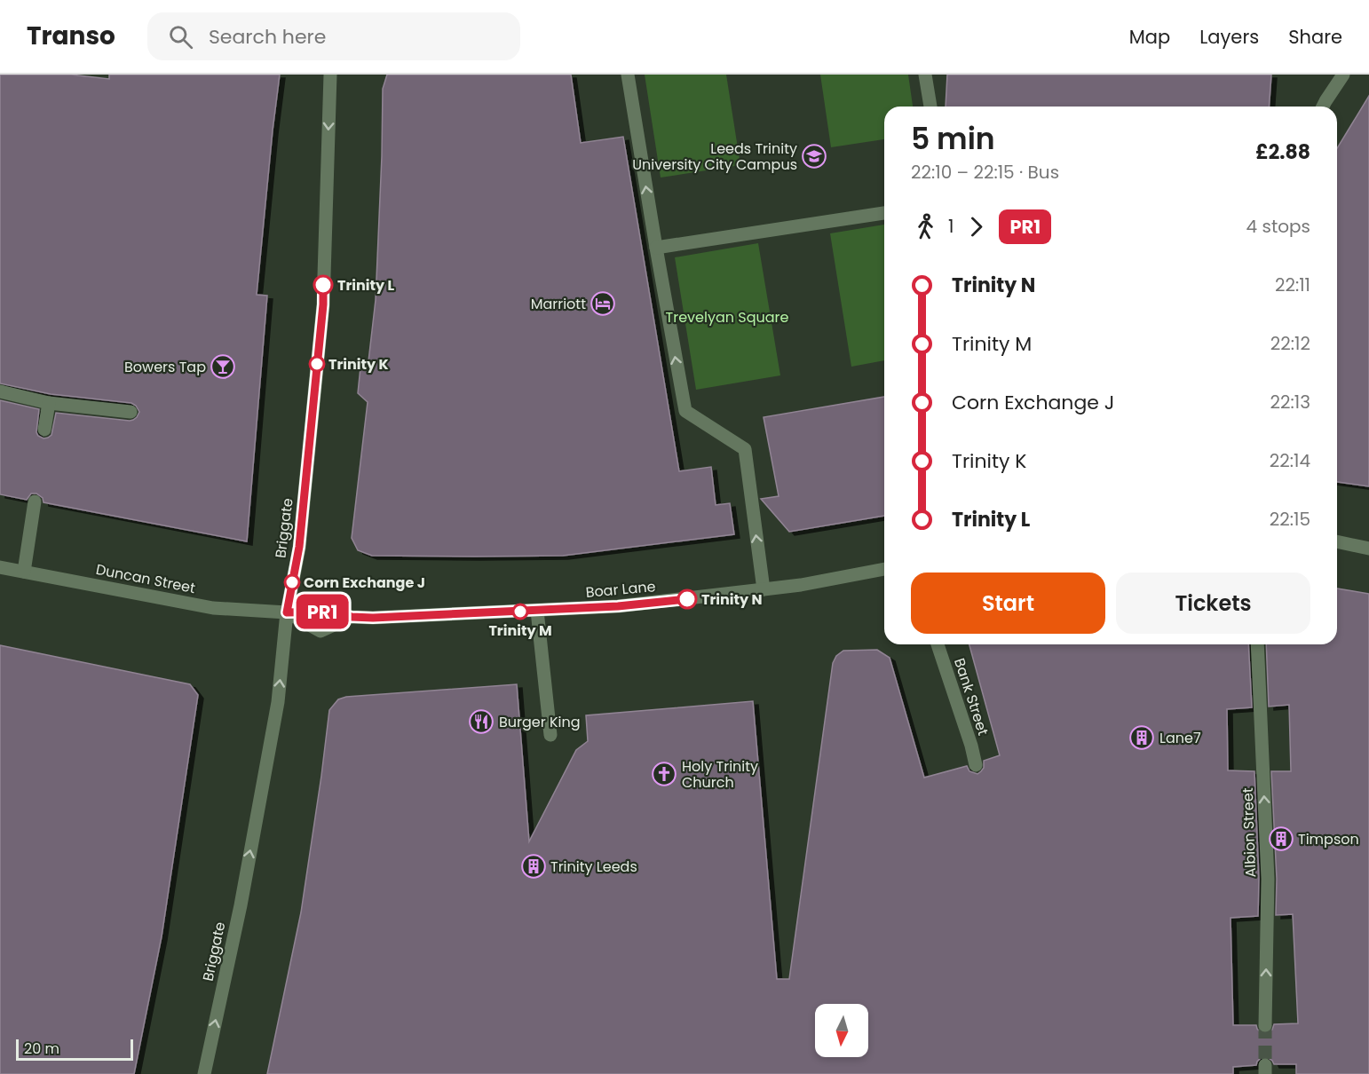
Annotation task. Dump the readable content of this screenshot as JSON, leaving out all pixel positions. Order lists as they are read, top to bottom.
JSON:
{
  "streets": {
    "street": [
      "Briggate",
      "Duncan Street",
      "Boar Lane",
      "Bank Street",
      "Albion Street"
    ]
  },
  "crossings": [
    ["Briggate", "Duncan Street"],
    ["Briggate", "Boar Lane"],
    ["Duncan Street", "Boar Lane"]
  ],
  "one_way": ["Albion Street"],
  "parks": ["Trevelyan Square"],
  "places": {
    "school or university": ["Leeds Trinity University City Campus"],
    "other": [
      "Trinity L",
      "Trinity K",
      "Corn Exchange J",
      "Trinity N",
      "Trinity M"
    ],
    "hotel": ["Marriott"],
    "bar": ["Bowers Tap"],
    "restaurant": ["Burger King"],
    "building": ["Lane7", "Timpson", "Trinity Leeds"],
    "church": ["Holy Trinity Church"]
  },
  "lines": ["bus line PR1"],
  "scale_bar": "20 m",
  "north": "bottom",
  "page": {
    "header": "Transo",
    "search": "Search here",
    "nav": ["Map", "Layers", "Share"],
    "on_map": "PR1",
    "heading": ["5 min", "22:10 – 22:15 · Bus", "£2.88"],
    "legs": ["1", "PR1", "4 stops"],
    "list": [
      {
        "name": "Trinity N",
        "value": "22:11"
      },
      {
        "name": "Trinity M",
        "value": "22:12"
      },
      {
        "name": "Corn Exchange J",
        "value": "22:13"
      },
      {
        "name": "Trinity K",
        "value": "22:14"
      },
      {
        "name": "Trinity L",
        "value": "22:15"
      }
    ],
    "buttons": ["Start", "Tickets"],
    "scale": "20 m"
  }
}
